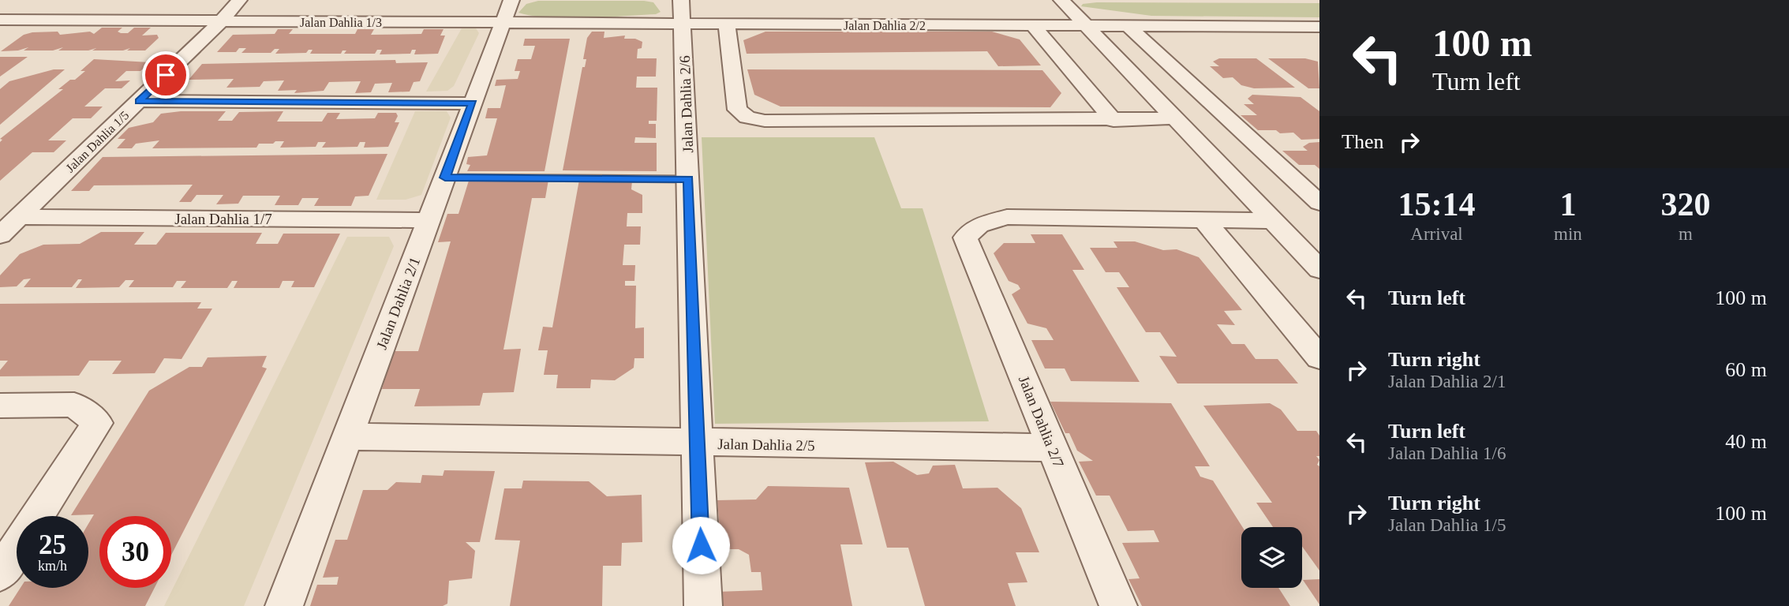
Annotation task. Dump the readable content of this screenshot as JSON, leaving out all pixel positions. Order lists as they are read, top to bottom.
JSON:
{
  "streets": {
    "street": [
      "Jalan Dahlia 1/3",
      "Jalan Dahlia 2/2",
      "Jalan Dahlia 2/6",
      "Jalan Dahlia 1/5",
      "Jalan Dahlia 1/7",
      "Jalan Dahlia 2/1",
      "Jalan Dahlia 2/7",
      "Jalan Dahlia 2/5"
    ]
  },
  "crossings": [
    ["Jalan Dahlia 1/3", "Jalan Dahlia 2/2"],
    ["Jalan Dahlia 1/3", "Jalan Dahlia 2/6"],
    ["Jalan Dahlia 1/3", "Jalan Dahlia 1/5"],
    ["Jalan Dahlia 1/3", "Jalan Dahlia 2/1"],
    ["Jalan Dahlia 2/2", "Jalan Dahlia 2/6"],
    ["Jalan Dahlia 2/6", "Jalan Dahlia 2/5"],
    ["Jalan Dahlia 1/5", "Jalan Dahlia 1/7"],
    ["Jalan Dahlia 1/7", "Jalan Dahlia 2/1"],
    ["Jalan Dahlia 2/1", "Jalan Dahlia 2/5"],
    ["Jalan Dahlia 2/7", "Jalan Dahlia 2/5"]
  ],
  "page": {
    "turn": ["100 m", "Turn left"],
    "then": "Then",
    "eta": [
      "15:14",
      "Arrival",
      "1",
      "min",
      "320",
      "m"
    ],
    "list": [
      {
        "name": "Turn left",
        "value": "100 m"
      },
      {
        "name": "Turn right",
        "note": "Jalan Dahlia 2/1",
        "value": "60 m"
      },
      {
        "name": "Turn left",
        "note": "Jalan Dahlia 1/6",
        "value": "40 m"
      },
      {
        "name": "Turn right",
        "note": "Jalan Dahlia 1/5",
        "value": "100 m"
      }
    ],
    "speed": "25 km/h",
    "limit": "30"
  }
}
